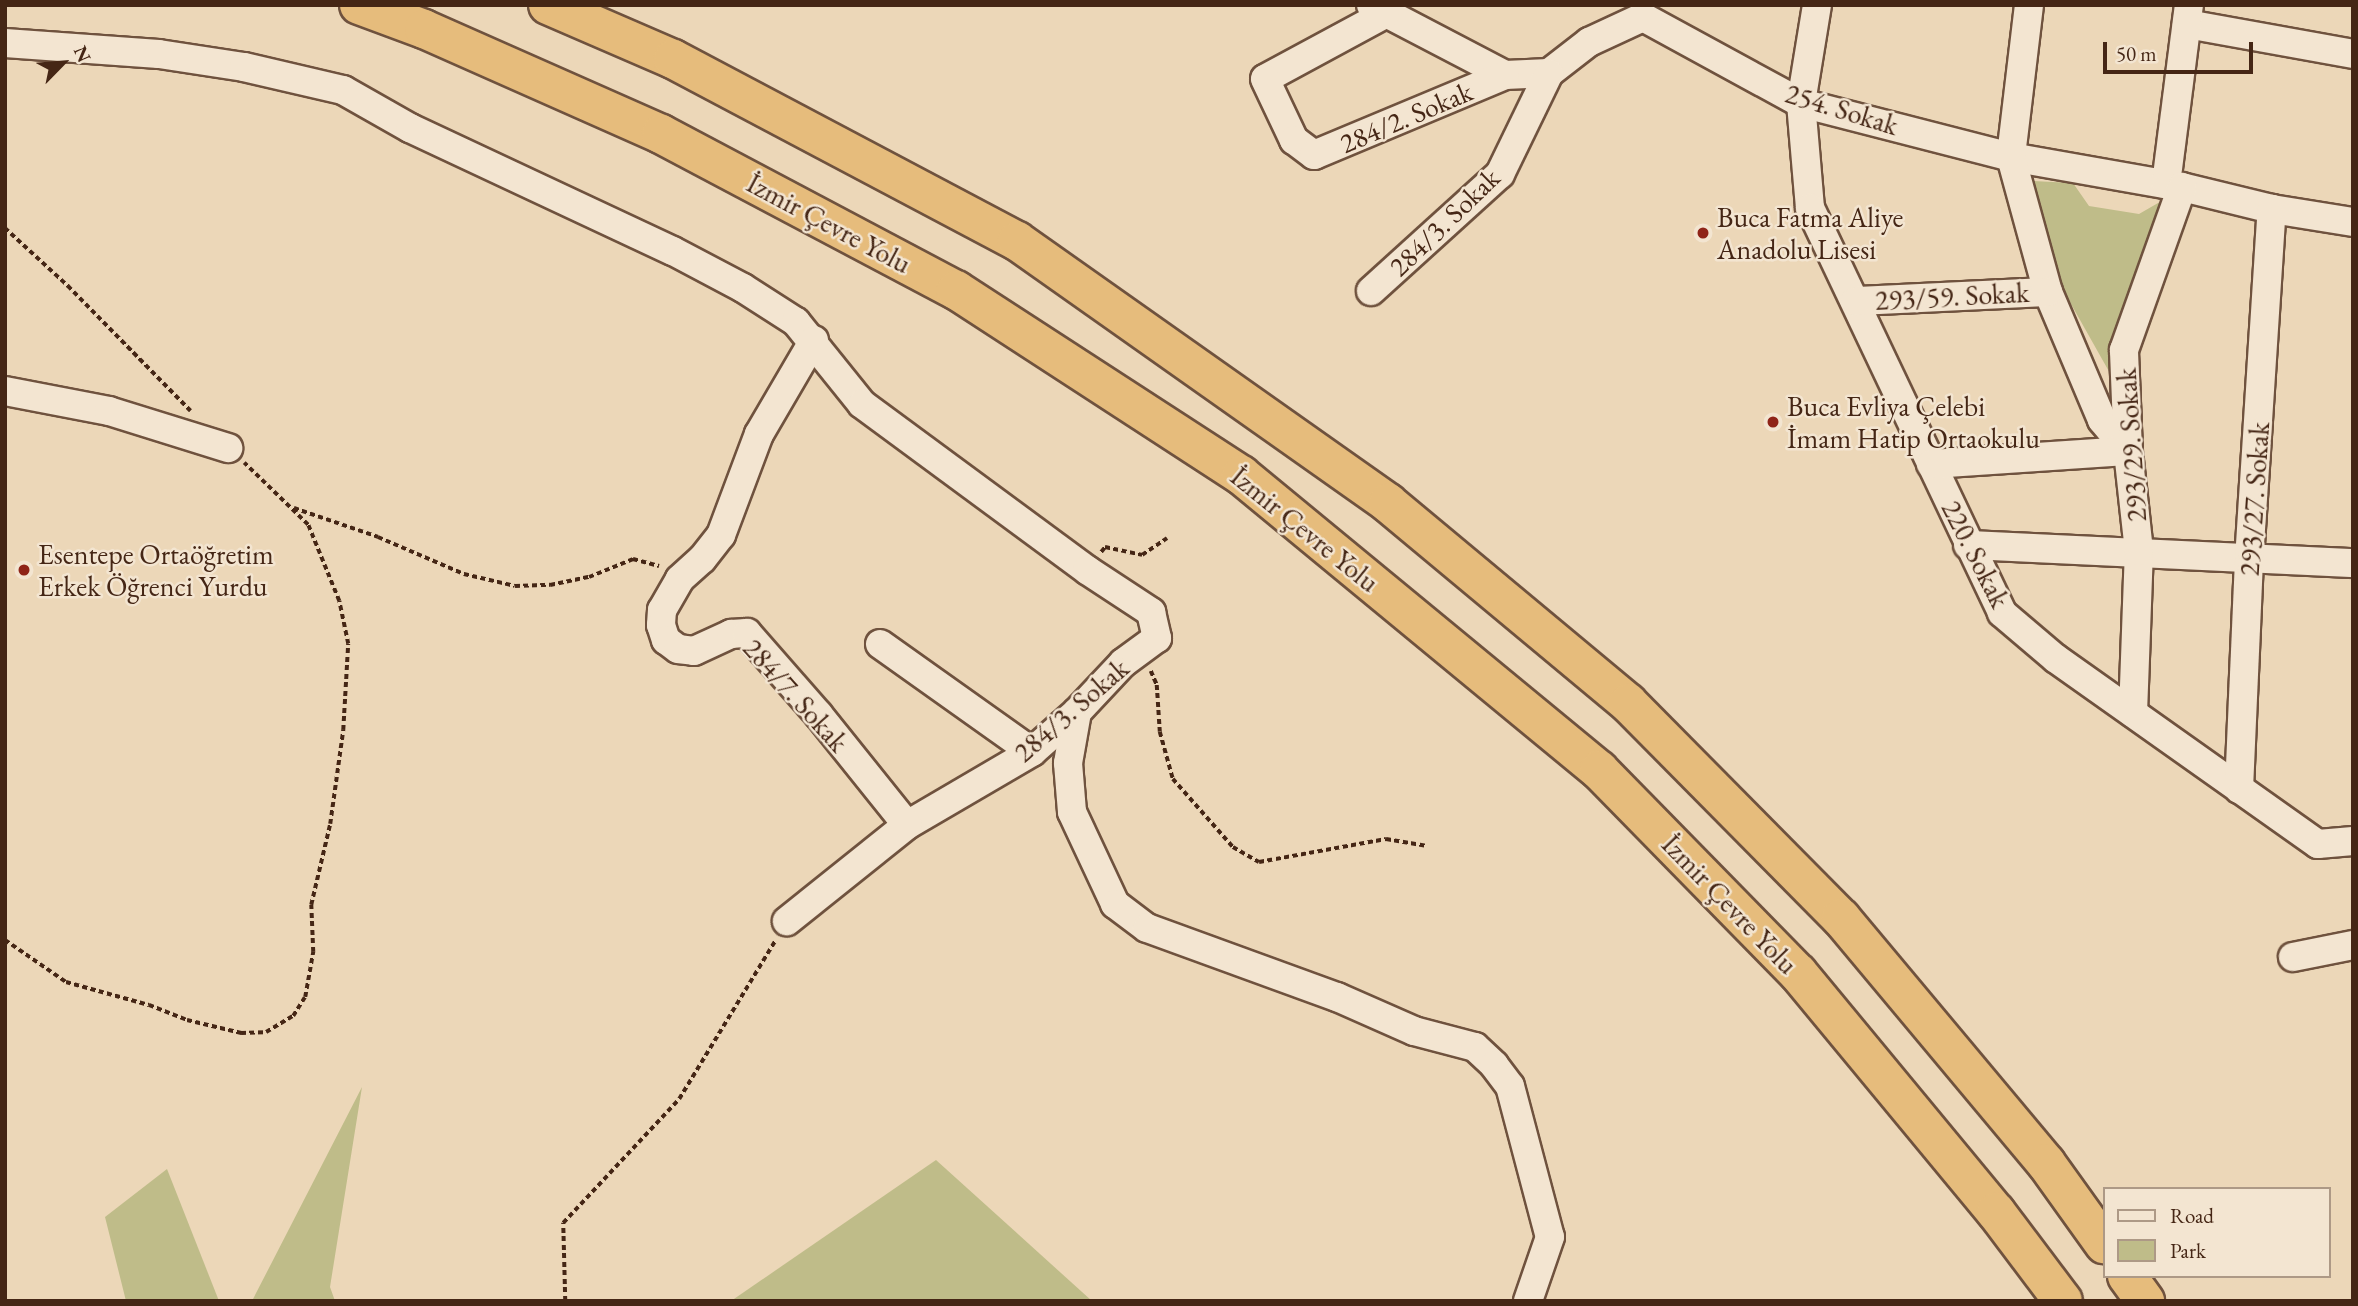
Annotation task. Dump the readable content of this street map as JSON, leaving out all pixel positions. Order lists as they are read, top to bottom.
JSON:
{
  "streets": {
    "highway": ["İzmir Çevre Yolu"],
    "street": [
      "254. Sokak",
      "284/2. Sokak",
      "284/3. Sokak",
      "293/59. Sokak",
      "293/29. Sokak",
      "293/27. Sokak",
      "220. Sokak",
      "284/7. Sokak"
    ]
  },
  "crossings": [
    ["254. Sokak", "284/3. Sokak"],
    ["254. Sokak", "293/29. Sokak"],
    ["254. Sokak", "293/27. Sokak"],
    ["254. Sokak", "220. Sokak"],
    ["284/3. Sokak", "284/7. Sokak"],
    ["293/59. Sokak", "220. Sokak"],
    ["293/29. Sokak", "220. Sokak"],
    ["293/27. Sokak", "220. Sokak"]
  ],
  "places": ["Buca Fatma Aliye Anadolu Lisesi", "Buca Evliya Çelebi İmam Hatip Ortaokulu", "Esentepe Ortaöğretim Erkek Öğrenci Yurdu"],
  "legend": ["Road", "Park"],
  "scale_bar": "50 m",
  "north": "top right"
}
